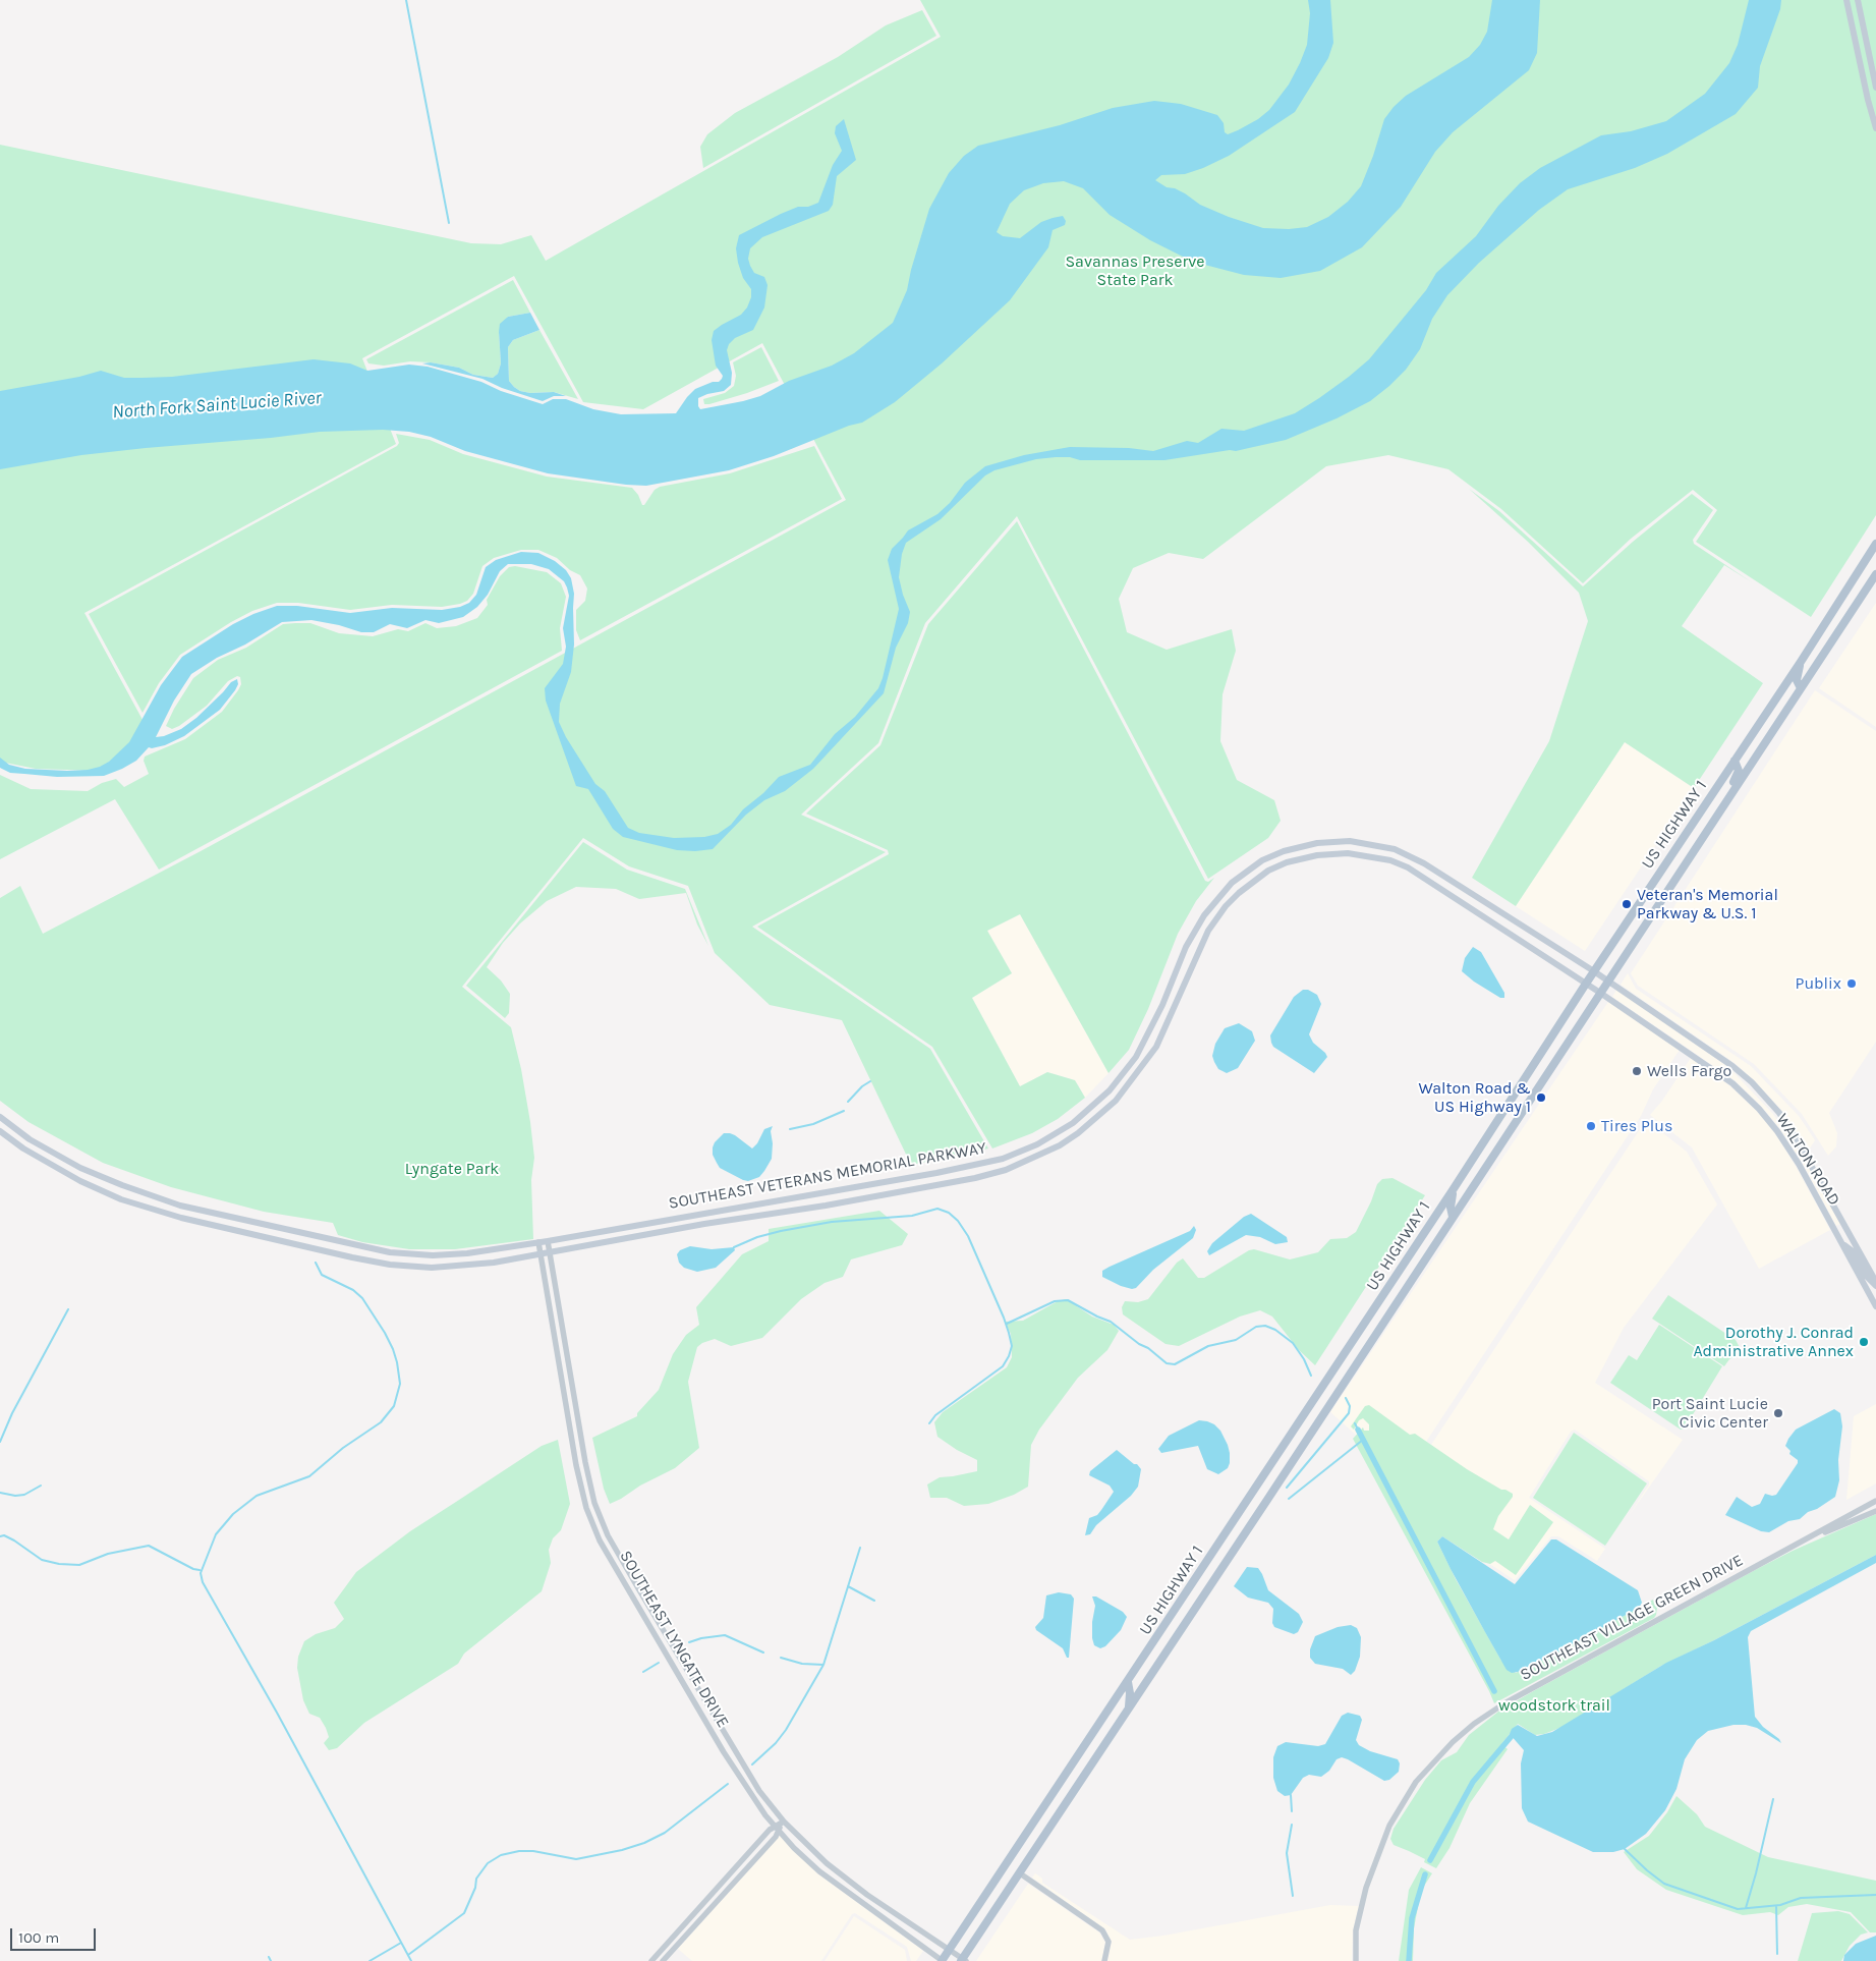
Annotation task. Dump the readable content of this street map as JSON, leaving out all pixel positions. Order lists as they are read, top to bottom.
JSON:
{
  "streets": {
    "main road": ["US HIGHWAY 1", "WALTON ROAD", "SOUTHEAST VETERANS MEMORIAL PARKWAY"],
    "street": ["SOUTHEAST VILLAGE GREEN DRIVE", "SOUTHEAST LYNGATE DRIVE"]
  },
  "crossings": [
    ["US HIGHWAY 1", "WALTON ROAD"],
    ["US HIGHWAY 1", "SOUTHEAST VETERANS MEMORIAL PARKWAY"],
    ["US HIGHWAY 1", "SOUTHEAST LYNGATE DRIVE"],
    ["WALTON ROAD", "SOUTHEAST VETERANS MEMORIAL PARKWAY"],
    ["SOUTHEAST VETERANS MEMORIAL PARKWAY", "SOUTHEAST LYNGATE DRIVE"]
  ],
  "water": ["North Fork Saint Lucie River"],
  "parks": ["Savannas Preserve State Park", "Lyngate Park", "woodstork trail"],
  "places": [
    "Veteran's Memorial Parkway & U.S. 1",
    "Publix",
    "Wells Fargo",
    "Walton Road & US Highway 1",
    "Tires Plus",
    "Dorothy J. Conrad Administrative Annex",
    "Port Saint Lucie Civic Center"
  ],
  "scale_bar": "100 m"
}
